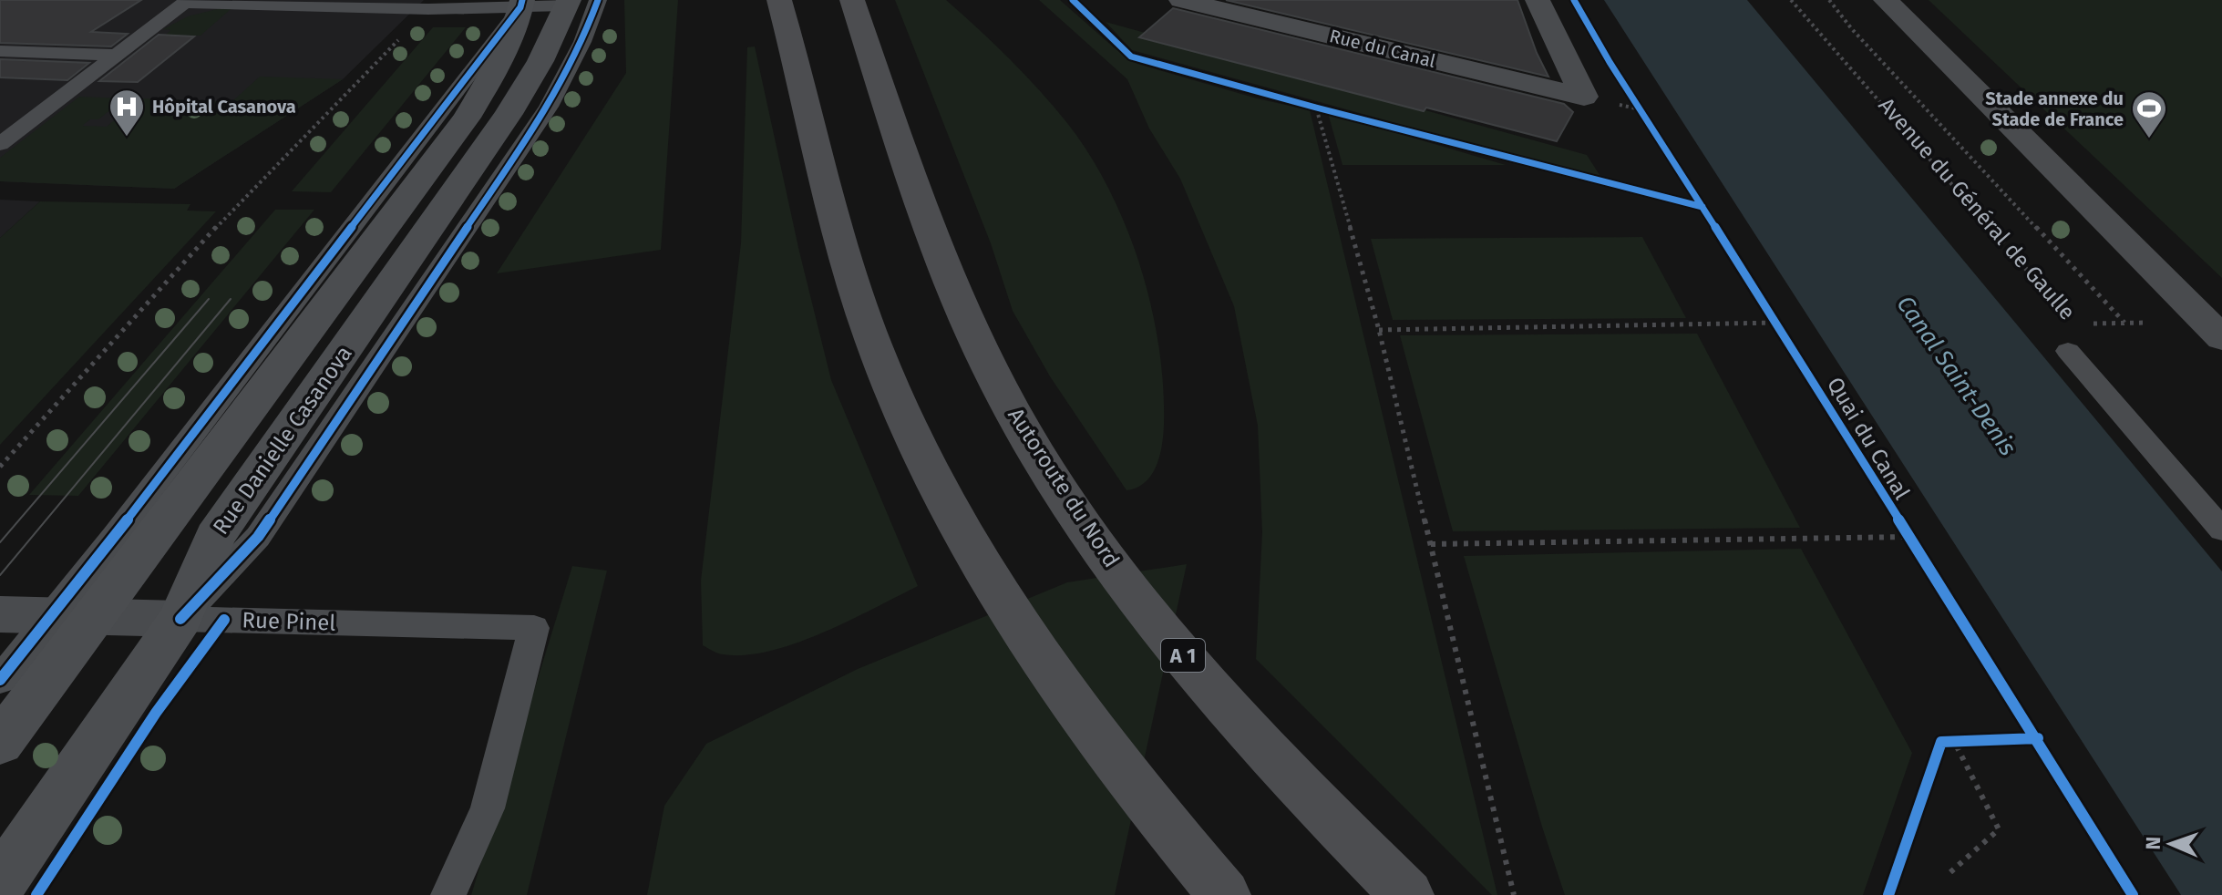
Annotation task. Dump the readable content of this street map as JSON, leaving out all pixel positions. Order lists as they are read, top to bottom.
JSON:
{
  "streets": {
    "highway": ["Autoroute du Nord", "A 1"],
    "main road": ["Rue Danielle Casanova"],
    "street": ["Rue du Canal", "Rue Pinel"],
    "path": ["Avenue du Général de Gaulle"],
    "cycle path": ["Quai du Canal"]
  },
  "crossings": [
    ["Rue Danielle Casanova", "Rue Pinel"]
  ],
  "water": ["Canal Saint-Denis"],
  "places": {
    "hospital": ["Hôpital Casanova"],
    "sports": ["Stade annexe du Stade de France"]
  },
  "north": "left"
}
